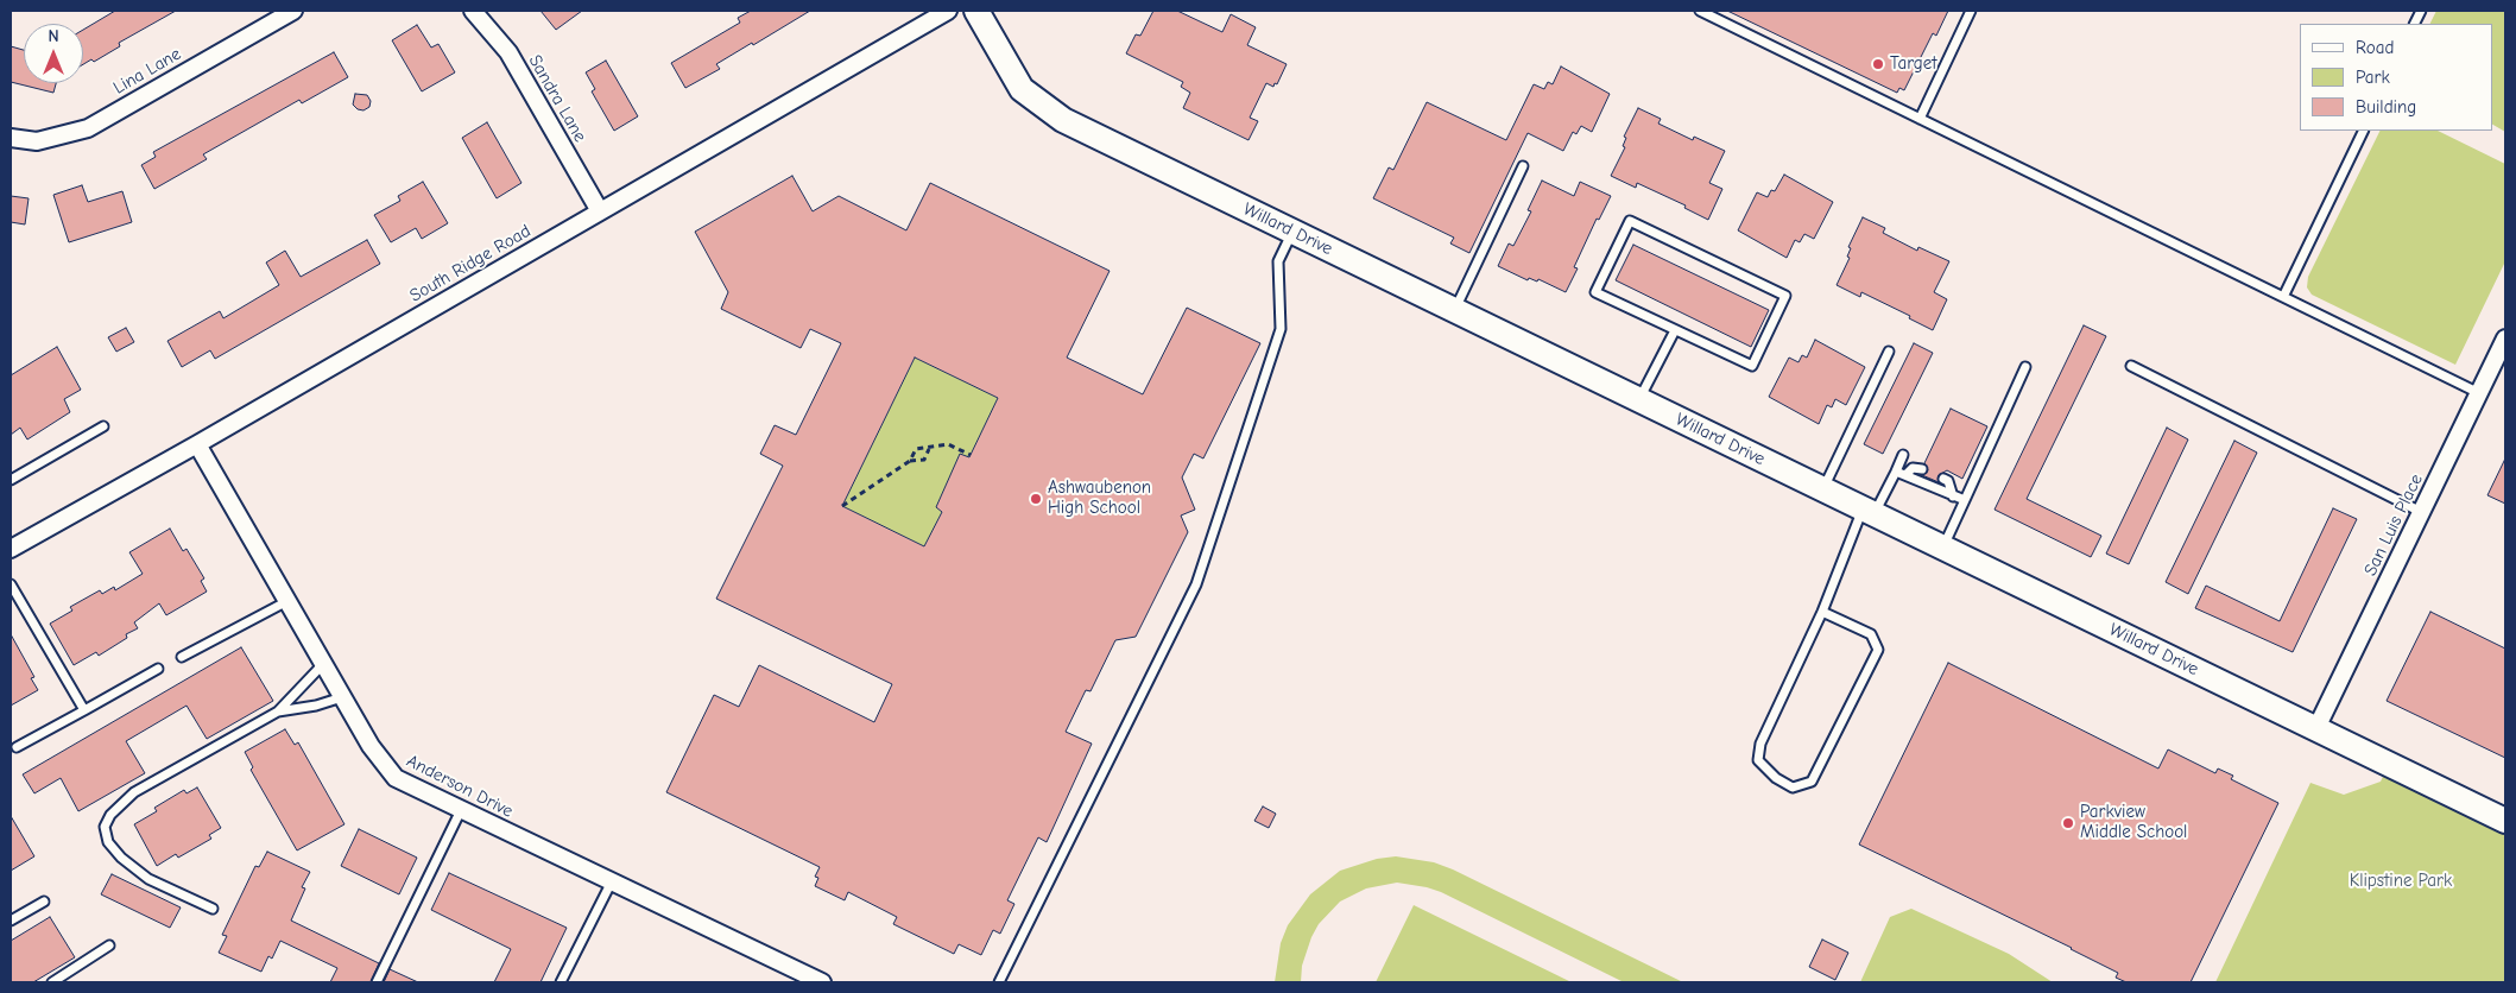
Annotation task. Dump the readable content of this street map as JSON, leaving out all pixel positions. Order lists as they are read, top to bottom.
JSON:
{
  "streets": {
    "street": [
      "Lina Lane",
      "Sandra Lane",
      "Willard Drive",
      "South Ridge Road",
      "San Luis Place",
      "Anderson Drive"
    ]
  },
  "crossings": [
    ["Sandra Lane", "South Ridge Road"],
    ["Willard Drive", "San Luis Place"],
    ["South Ridge Road", "Anderson Drive"]
  ],
  "parks": ["Klipstine Park"],
  "places": ["Target", "Ashwaubenon High School", "Parkview Middle School"],
  "legend": ["Road", "Park", "Building"],
  "north": "top"
}
